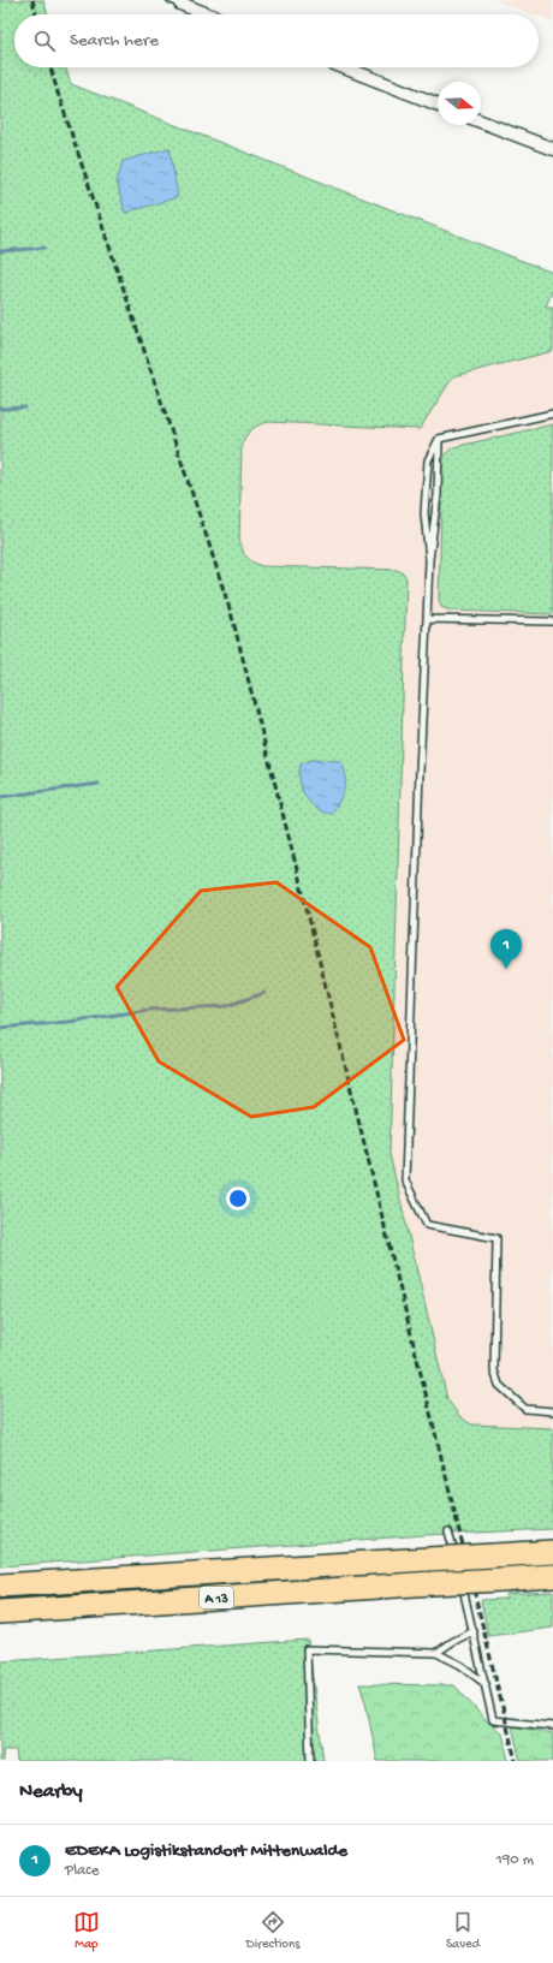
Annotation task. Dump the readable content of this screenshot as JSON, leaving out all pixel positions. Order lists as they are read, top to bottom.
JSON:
{
  "streets": {
    "highway": ["A 13"]
  },
  "north": "right",
  "page": {
    "search": "Search here",
    "pins": "1",
    "heading": "Nearby",
    "list": [
      {
        "mark": "1",
        "name": "EDEKA Logistikstandort Mittenwalde",
        "note": "Place",
        "value": "190 m"
      }
    ],
    "nav": ["Map", "Directions", "Saved"]
  }
}
